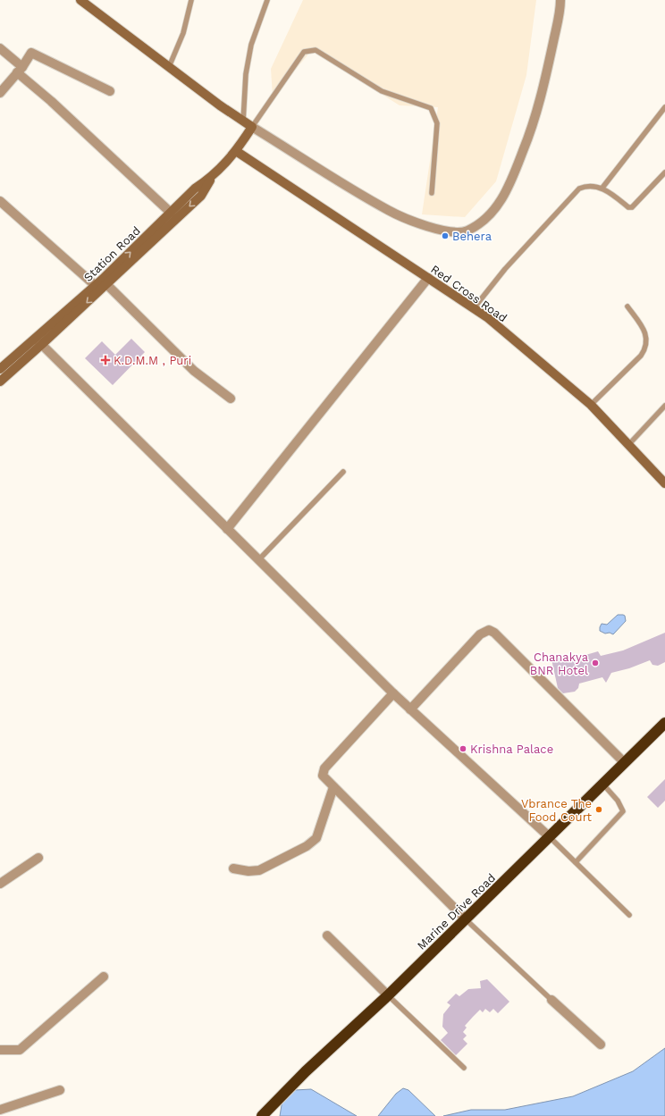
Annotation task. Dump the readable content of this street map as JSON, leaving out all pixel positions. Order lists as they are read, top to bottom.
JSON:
{
  "streets": {
    "highway": ["Marine Drive Road"],
    "main road": ["Station Road", "Red Cross Road"]
  },
  "crossings": [
    ["Station Road", "Red Cross Road"]
  ],
  "places": {
    "other": [
      "Behera",
      "Chanakya BNR Hotel",
      "Krishna Palace",
      "Vbrance The Food Court"
    ],
    "health": ["K.D.M.M , Puri"]
  }
}
